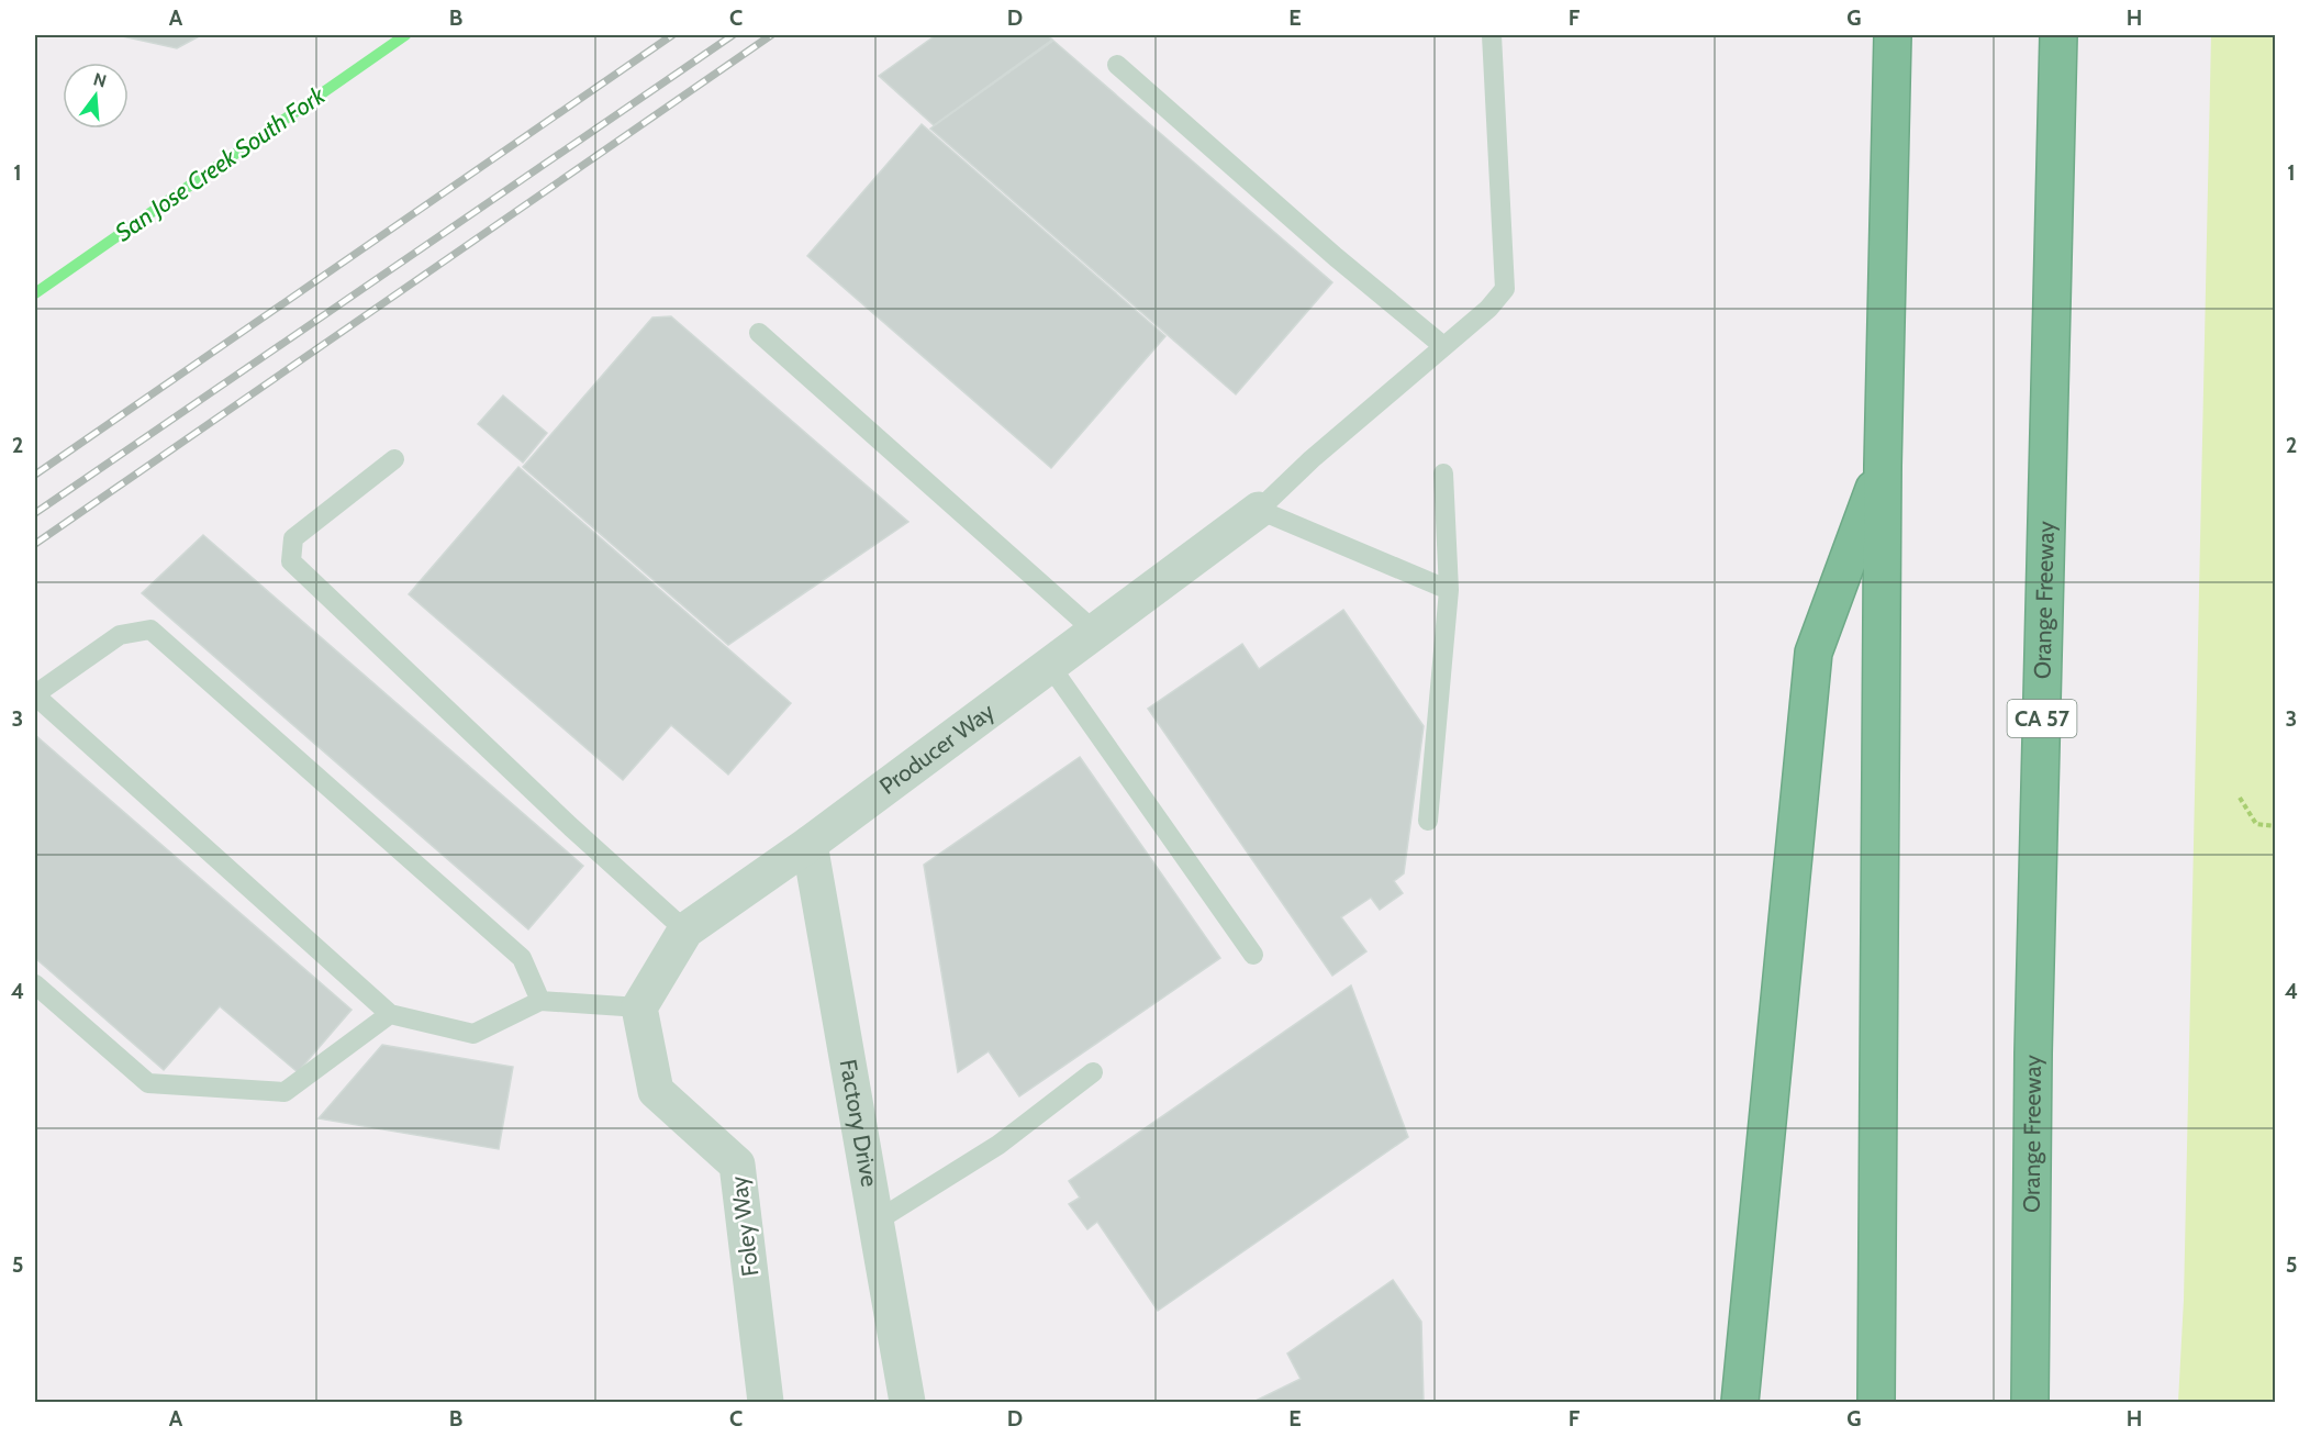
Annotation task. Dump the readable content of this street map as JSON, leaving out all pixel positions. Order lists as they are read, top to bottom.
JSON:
{
  "streets": {
    "highway": ["Orange Freeway", "CA 57"],
    "street": ["Producer Way", "Factory Drive", "Foley Way"]
  },
  "crossings": [
    ["Producer Way", "Factory Drive"],
    ["Producer Way", "Foley Way"]
  ],
  "water": ["San Jose Creek South Fork"],
  "north": "top",
  "grid": {
    "columns": [
      "A",
      "B",
      "C",
      "D",
      "E",
      "F",
      "G",
      "H"
    ],
    "rows": [
      "1",
      "2",
      "3",
      "4",
      "5"
    ]
  }
}
